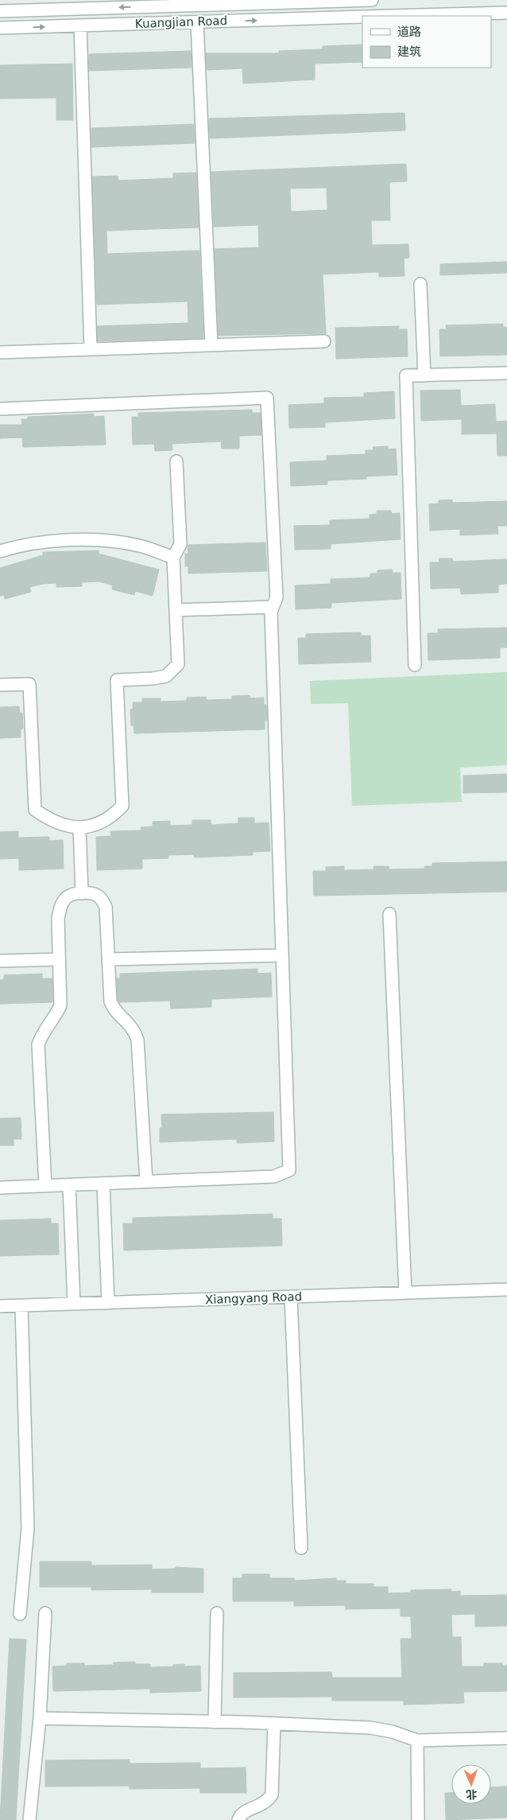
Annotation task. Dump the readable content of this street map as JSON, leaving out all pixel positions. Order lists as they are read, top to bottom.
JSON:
{
  "streets": {
    "street": ["Kuangjian Road", "Xiangyang Road"]
  },
  "legend": ["道路", "建筑"],
  "north": "bottom"
}
